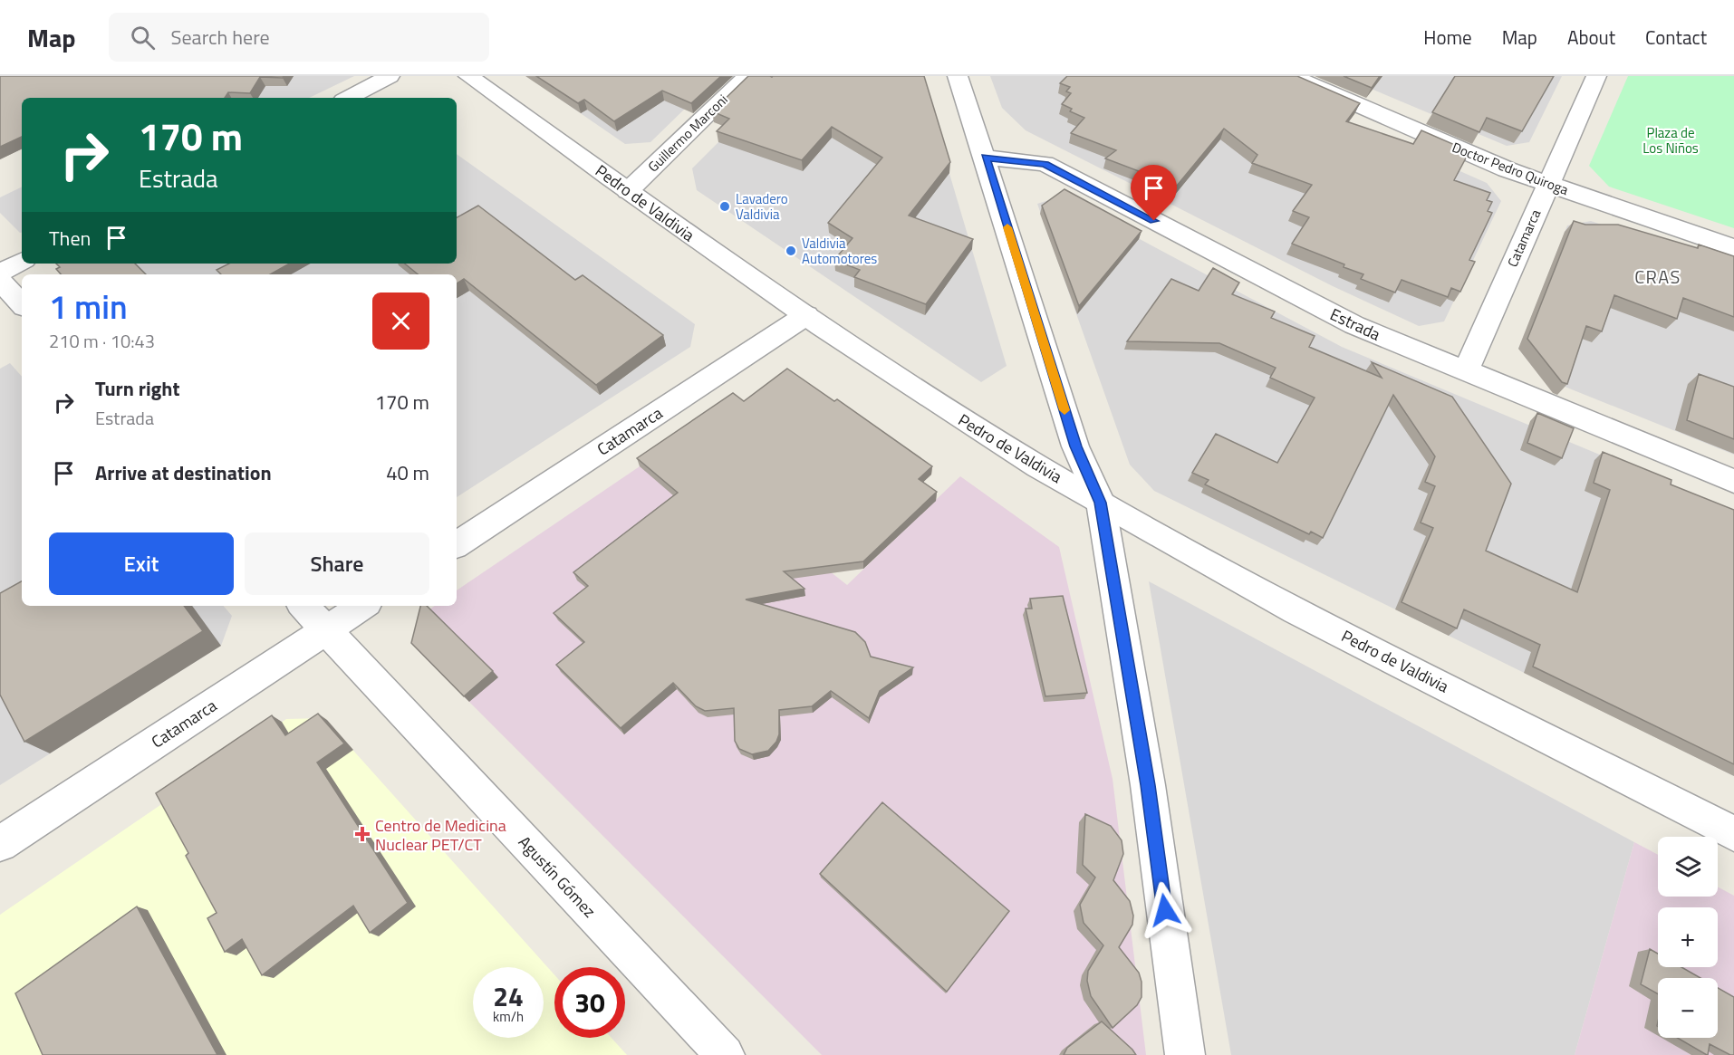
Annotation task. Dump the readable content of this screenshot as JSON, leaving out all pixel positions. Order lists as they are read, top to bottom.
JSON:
{
  "streets": {
    "street": [
      "Guillermo Marconi",
      "Doctor Pedro Quiroga",
      "Pedro de Valdivia",
      "Catamarca",
      "Estrada",
      "Agustín Gómez"
    ]
  },
  "crossings": [
    ["Guillermo Marconi", "Pedro de Valdivia"],
    ["Doctor Pedro Quiroga", "Catamarca"],
    ["Pedro de Valdivia", "Catamarca"],
    ["Catamarca", "Estrada"],
    ["Catamarca", "Agustín Gómez"]
  ],
  "districts": ["CRAS"],
  "parks": ["Plaza de Los Niños"],
  "places": {
    "other": ["Lavadero Valdivia", "Valdivia Automotores"],
    "health": ["Centro de Medicina Nuclear PET/CT"]
  },
  "page": {
    "header": "Map",
    "search": "Search here",
    "nav": [
      "Home",
      "Map",
      "About",
      "Contact"
    ],
    "turn": ["170 m", "Estrada"],
    "then": "Then",
    "heading": ["1 min", "210 m · 10:43"],
    "list": [
      {
        "name": "Turn right",
        "note": "Estrada",
        "value": "170 m"
      },
      {
        "name": "Arrive at destination",
        "value": "40 m"
      }
    ],
    "buttons": ["Exit", "Share"],
    "map_buttons": ["+", "−"],
    "speed": "24 km/h",
    "limit": "30"
  }
}
